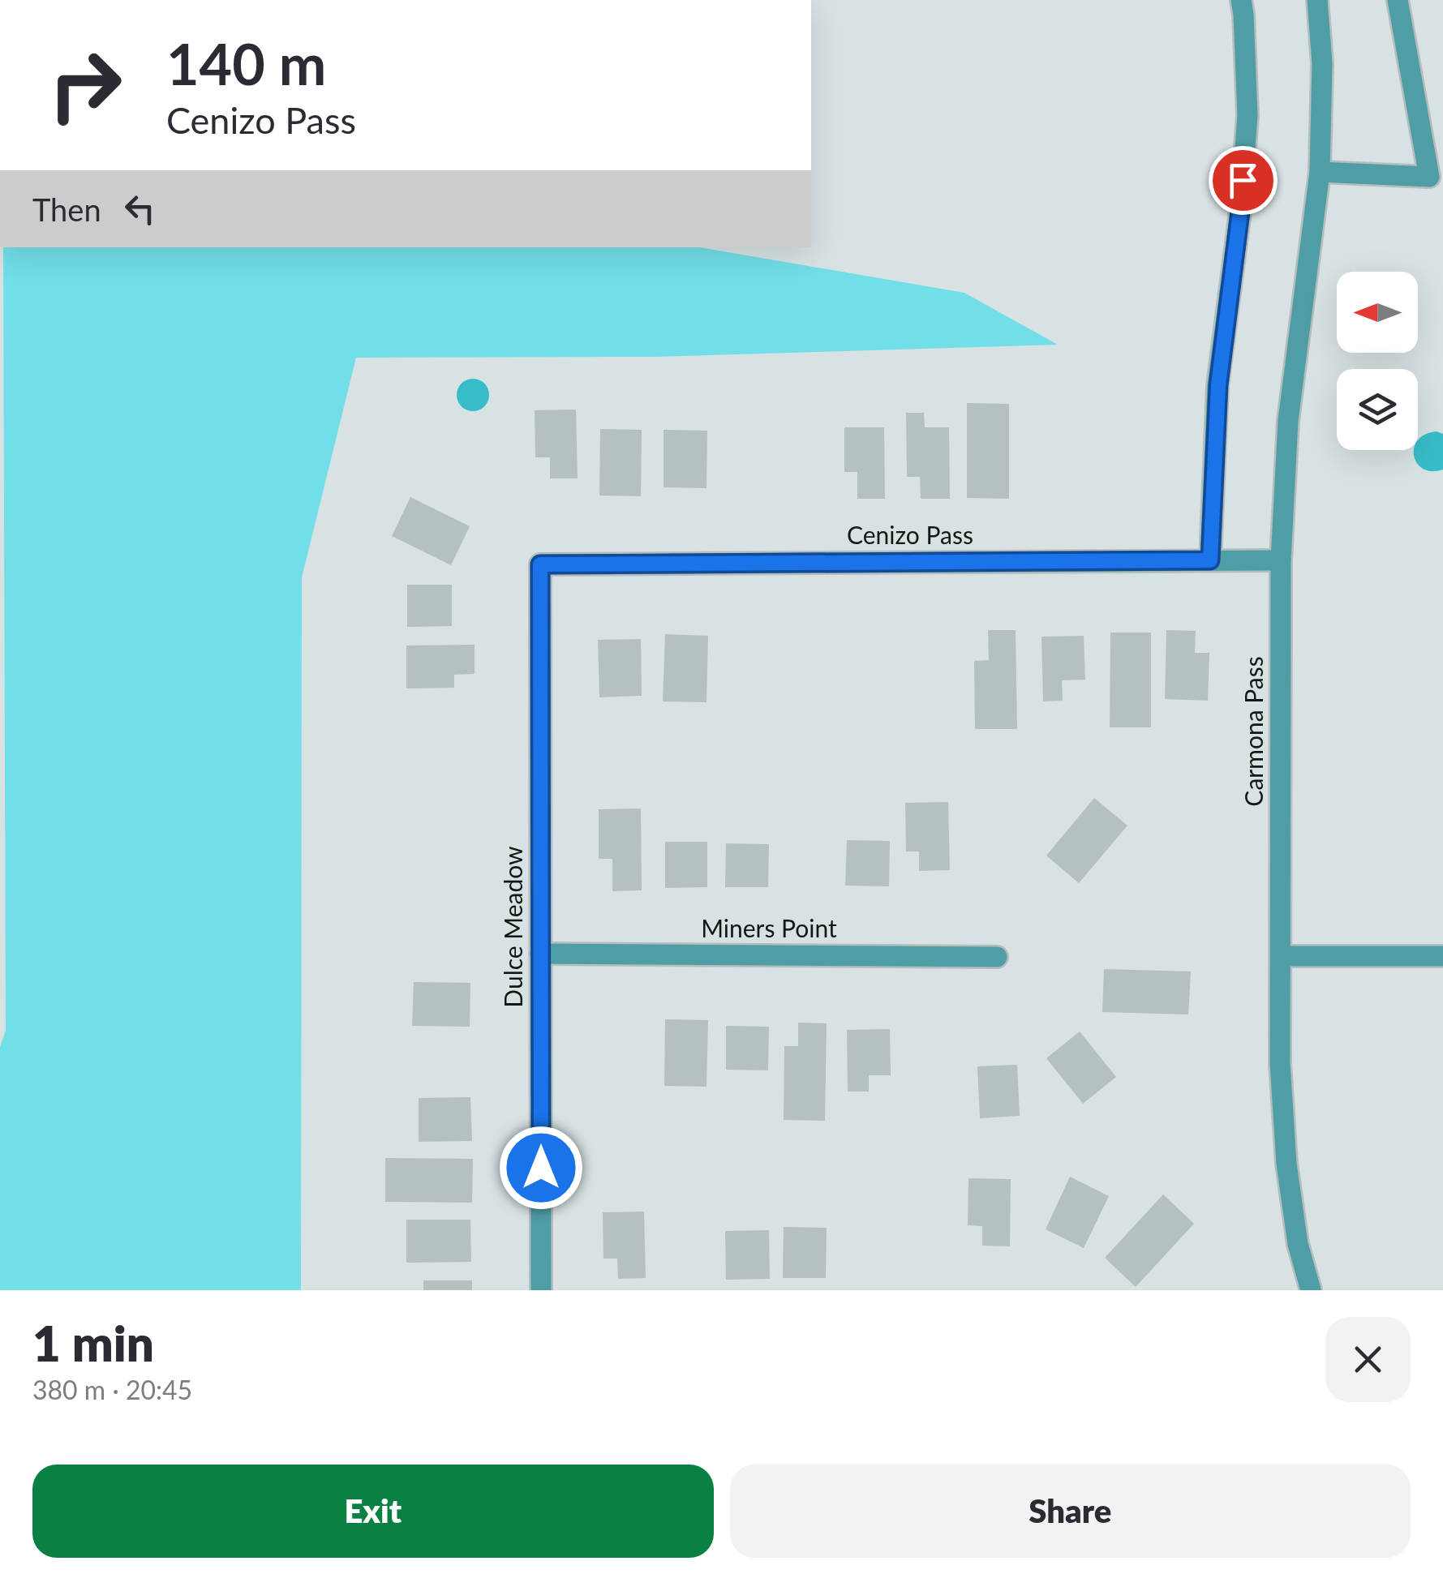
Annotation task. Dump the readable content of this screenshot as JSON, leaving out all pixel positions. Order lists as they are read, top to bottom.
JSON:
{
  "streets": {
    "street": [
      "Cenizo Pass",
      "Carmona Pass",
      "Dulce Meadow",
      "Miners Point"
    ]
  },
  "crossings": [
    ["Cenizo Pass", "Carmona Pass"],
    ["Cenizo Pass", "Dulce Meadow"],
    ["Dulce Meadow", "Miners Point"]
  ],
  "north": "left",
  "page": {
    "turn": ["140 m", "Cenizo Pass"],
    "then": "Then",
    "heading": ["1 min", "380 m · 20:45"],
    "buttons": ["Exit", "Share"]
  }
}
